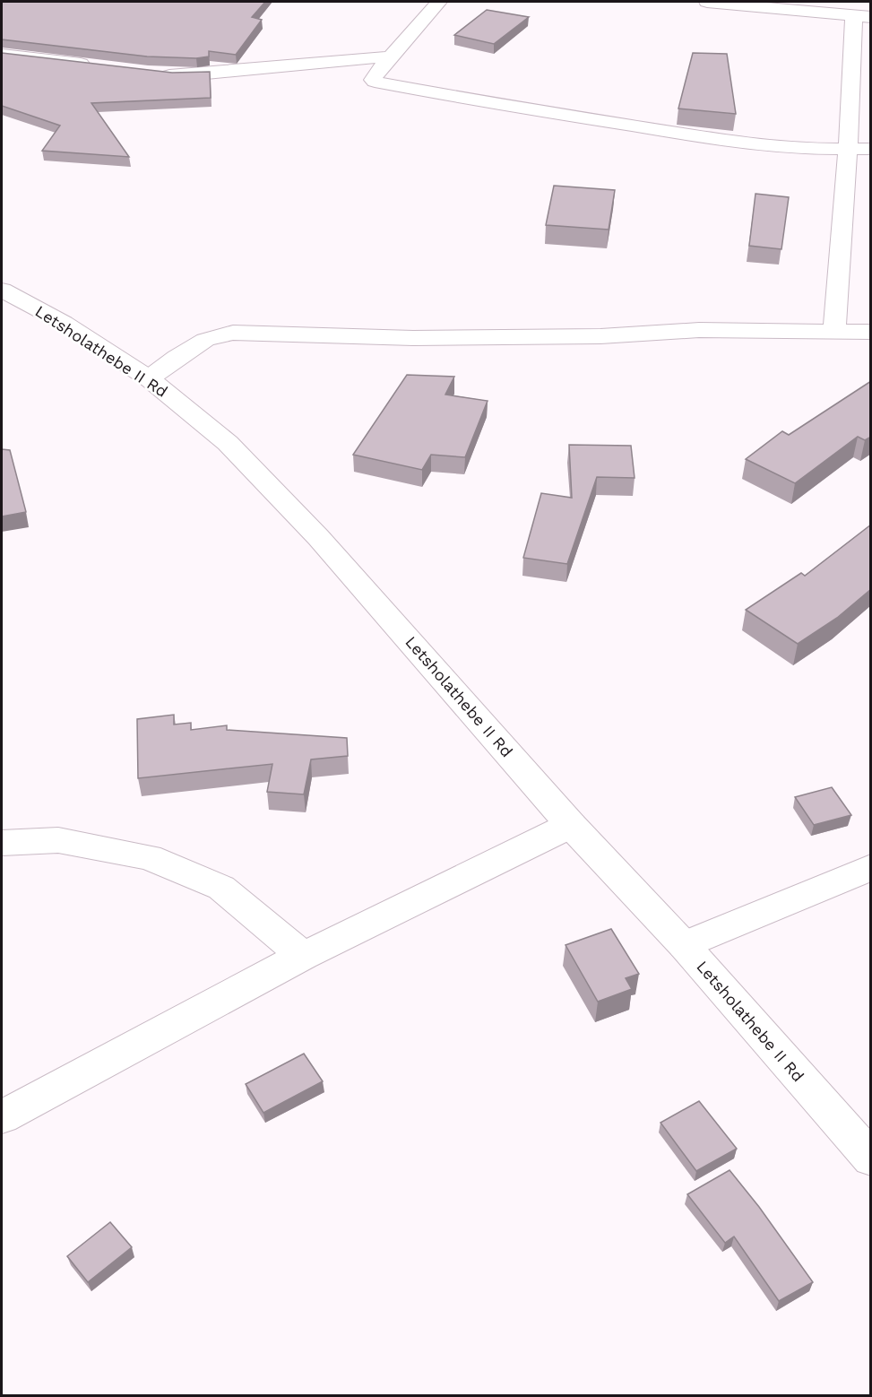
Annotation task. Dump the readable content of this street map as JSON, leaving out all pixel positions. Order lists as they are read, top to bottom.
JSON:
{
  "streets": {
    "street": ["Letsholathebe II Rd"]
  }
}
